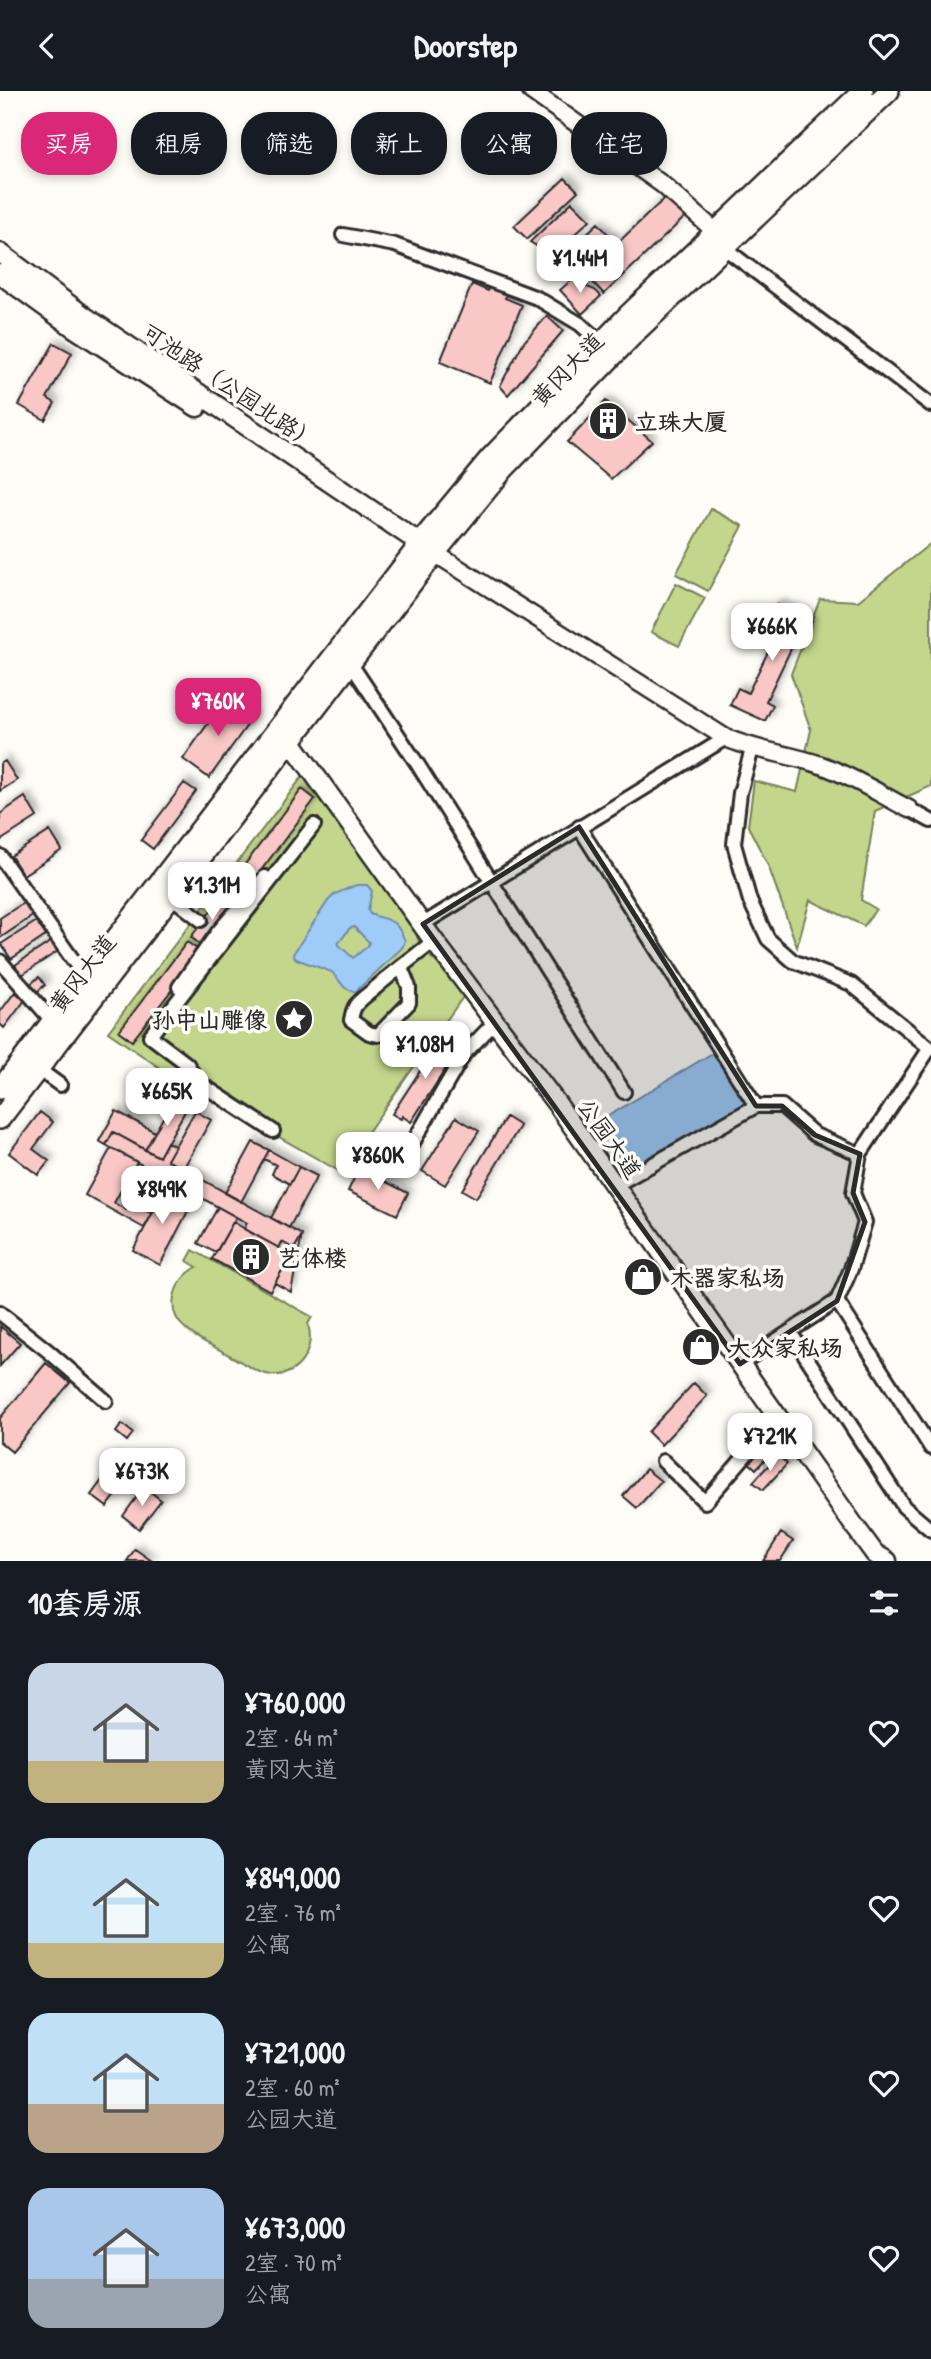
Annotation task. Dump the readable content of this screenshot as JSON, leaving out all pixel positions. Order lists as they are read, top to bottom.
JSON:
{
  "streets": {
    "main road": ["黄冈大道", "可池路（公园北路）", "公园大道"]
  },
  "crossings": [
    ["黄冈大道", "可池路（公园北路）"]
  ],
  "places": {
    "building": ["立珠大厦", "艺体楼"],
    "place": ["孙中山雕像"],
    "shop": ["木器家私场", "大众家私场"]
  },
  "page": {
    "header": "Doorstep",
    "chip": [
      "买房",
      "租房",
      "筛选",
      "新上",
      "公寓",
      "住宅"
    ],
    "price": [
      "¥1.44M",
      "¥666K",
      "¥760K",
      "¥1.31M",
      "¥1.08M",
      "¥665K",
      "¥860K",
      "¥849K",
      "¥721K",
      "¥673K"
    ],
    "heading": "10套房源",
    "list": [
      {
        "name": "¥760,000",
        "note": "2室 · 64 m² · 黄冈大道"
      },
      {
        "name": "¥849,000",
        "note": "2室 · 76 m² · 公寓"
      },
      {
        "name": "¥721,000",
        "note": "2室 · 60 m² · 公园大道"
      },
      {
        "name": "¥673,000",
        "note": "2室 · 70 m² · 公寓"
      }
    ]
  }
}
